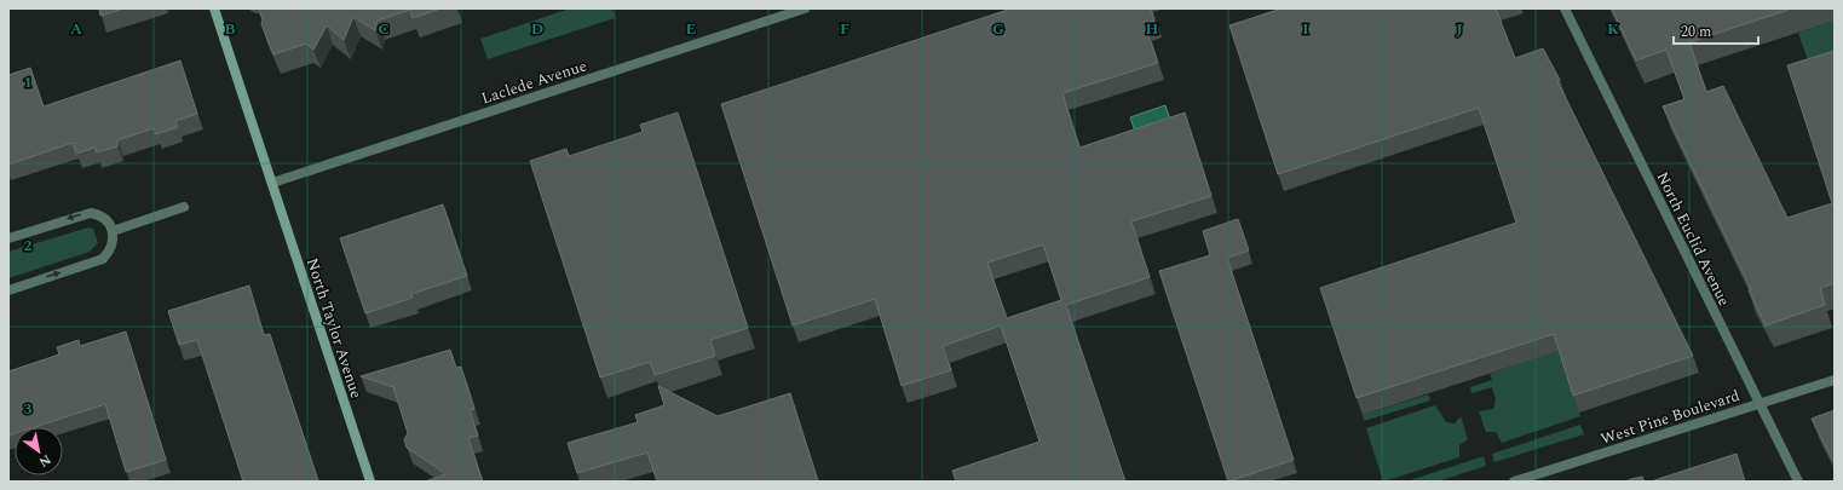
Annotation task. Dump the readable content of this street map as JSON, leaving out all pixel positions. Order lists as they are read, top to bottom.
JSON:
{
  "streets": {
    "street": [
      "Laclede Avenue",
      "North Euclid Avenue",
      "North Taylor Avenue",
      "West Pine Boulevard"
    ]
  },
  "crossings": [
    ["Laclede Avenue", "North Taylor Avenue"],
    ["North Euclid Avenue", "West Pine Boulevard"]
  ],
  "scale_bar": "20 m",
  "north": "bottom right",
  "grid": {
    "columns": [
      "A",
      "B",
      "C",
      "D",
      "E",
      "F",
      "G",
      "H",
      "I",
      "J",
      "K"
    ],
    "rows": ["1", "2", "3"]
  }
}
